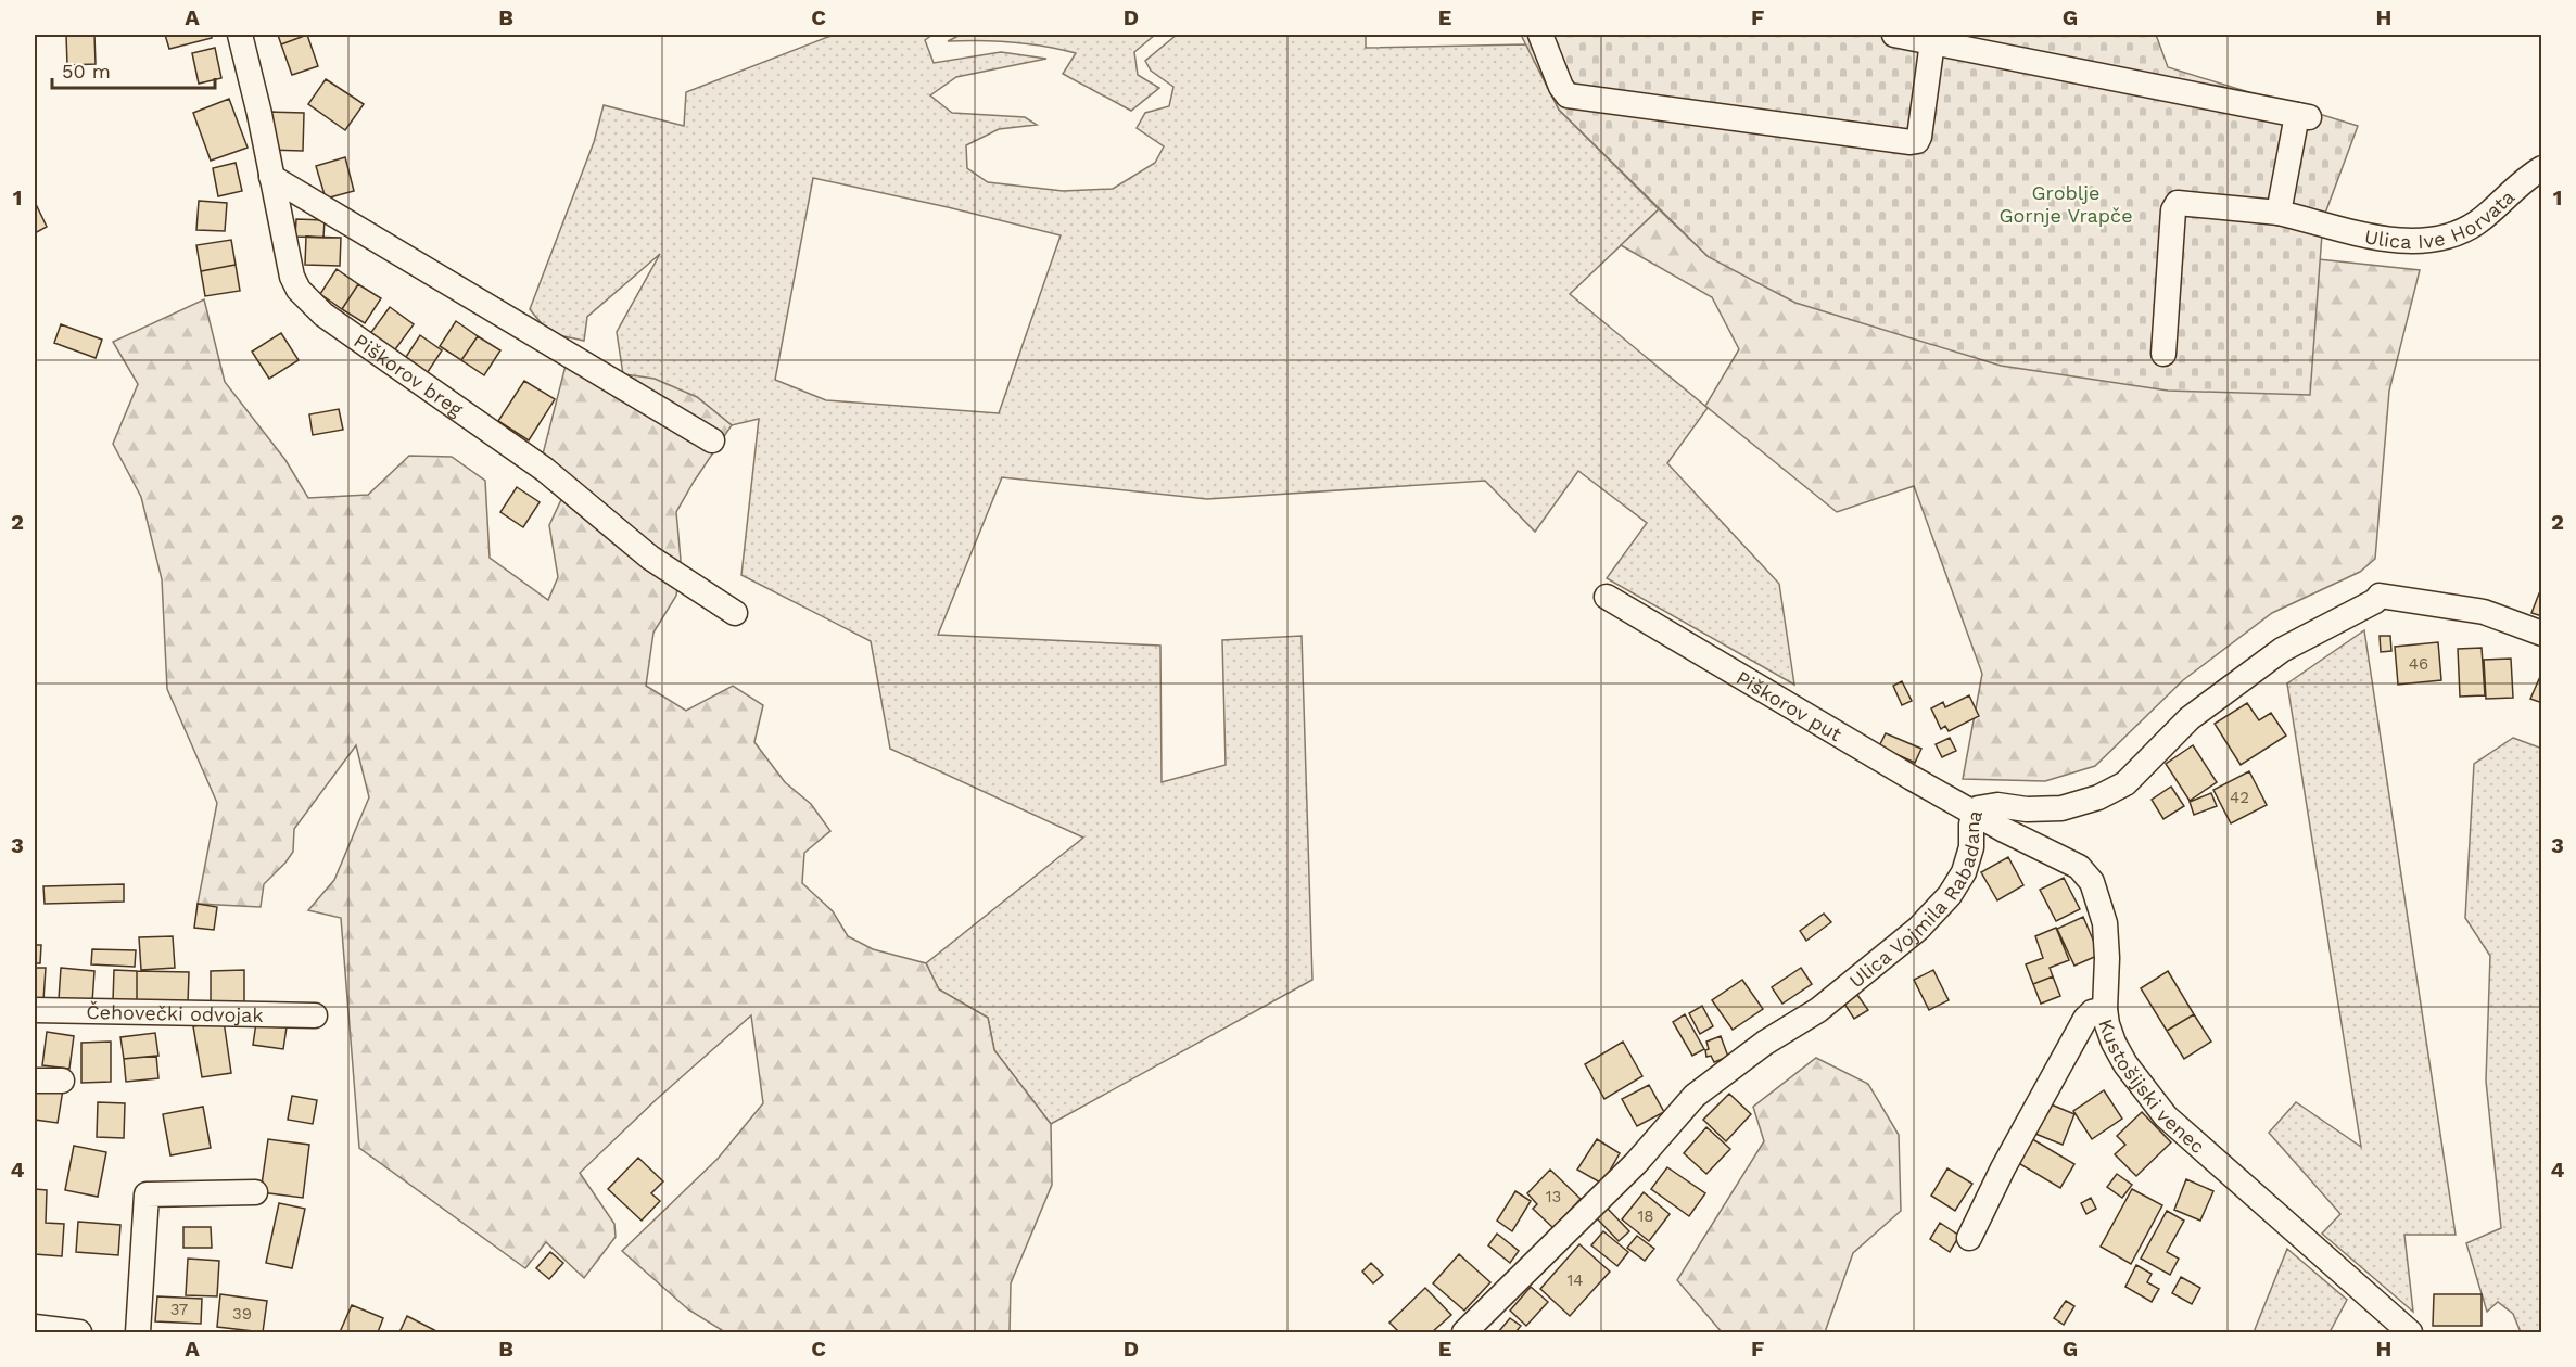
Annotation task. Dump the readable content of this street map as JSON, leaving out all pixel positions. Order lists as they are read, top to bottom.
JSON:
{
  "streets": {
    "street": [
      "Ulica Ive Horvata",
      "Piškorov breg",
      "Piškorov put",
      "Ulica Vojmila Rabadana",
      "Čehovečki odvojak",
      "Kustošijski venec"
    ]
  },
  "crossings": [
    ["Piškorov put", "Ulica Vojmila Rabadana"],
    ["Piškorov put", "Kustošijski venec"],
    ["Ulica Vojmila Rabadana", "Kustošijski venec"]
  ],
  "parks": ["Groblje Gornje Vrapče"],
  "house_numbers": [
    "46",
    "42",
    "13",
    "18",
    "14",
    "37",
    "39"
  ],
  "scale_bar": "50 m",
  "grid": {
    "columns": [
      "A",
      "B",
      "C",
      "D",
      "E",
      "F",
      "G",
      "H"
    ],
    "rows": [
      "1",
      "2",
      "3",
      "4"
    ]
  }
}
